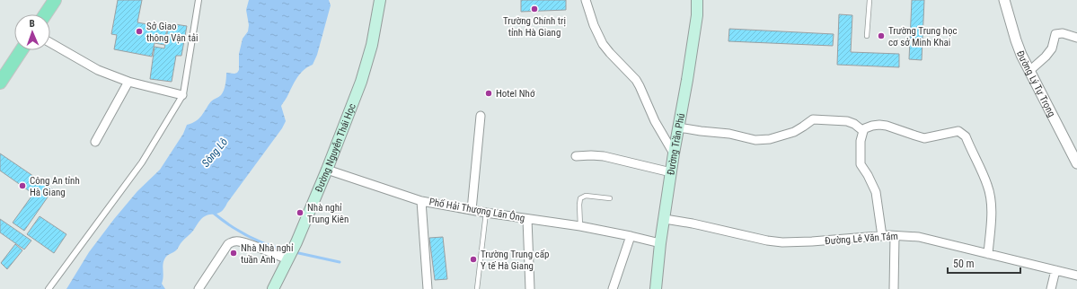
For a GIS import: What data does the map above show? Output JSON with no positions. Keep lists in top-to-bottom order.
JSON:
{
  "streets": {
    "main road": ["Đường Trần Phú", "Đường Nguyễn Thái Học"],
    "street": ["Đường Lý Tự Trọng", "Phố Hải Thượng Lãn Ông", "Đường Lê Văn Tám"]
  },
  "crossings": [
    ["Đường Trần Phú", "Phố Hải Thượng Lãn Ông"],
    ["Đường Trần Phú", "Đường Lê Văn Tám"],
    ["Đường Nguyễn Thái Học", "Phố Hải Thượng Lãn Ông"]
  ],
  "water": ["Sông Lô"],
  "places": [
    "Trường Chính trị tỉnh Hà Giang",
    "Sở Giao thông Vận tải",
    "Trường Trung học cơ sở Minh Khai",
    "Hotel Nhớ",
    "Công An tỉnh Hà Giang",
    "Nhà nghỉ Trung Kiên",
    "Nhà Nhà nghỉ tuần Anh",
    "Trường Trung cấp Y tế Hà Giang"
  ],
  "scale_bar": "50 m",
  "north": "top"
}
